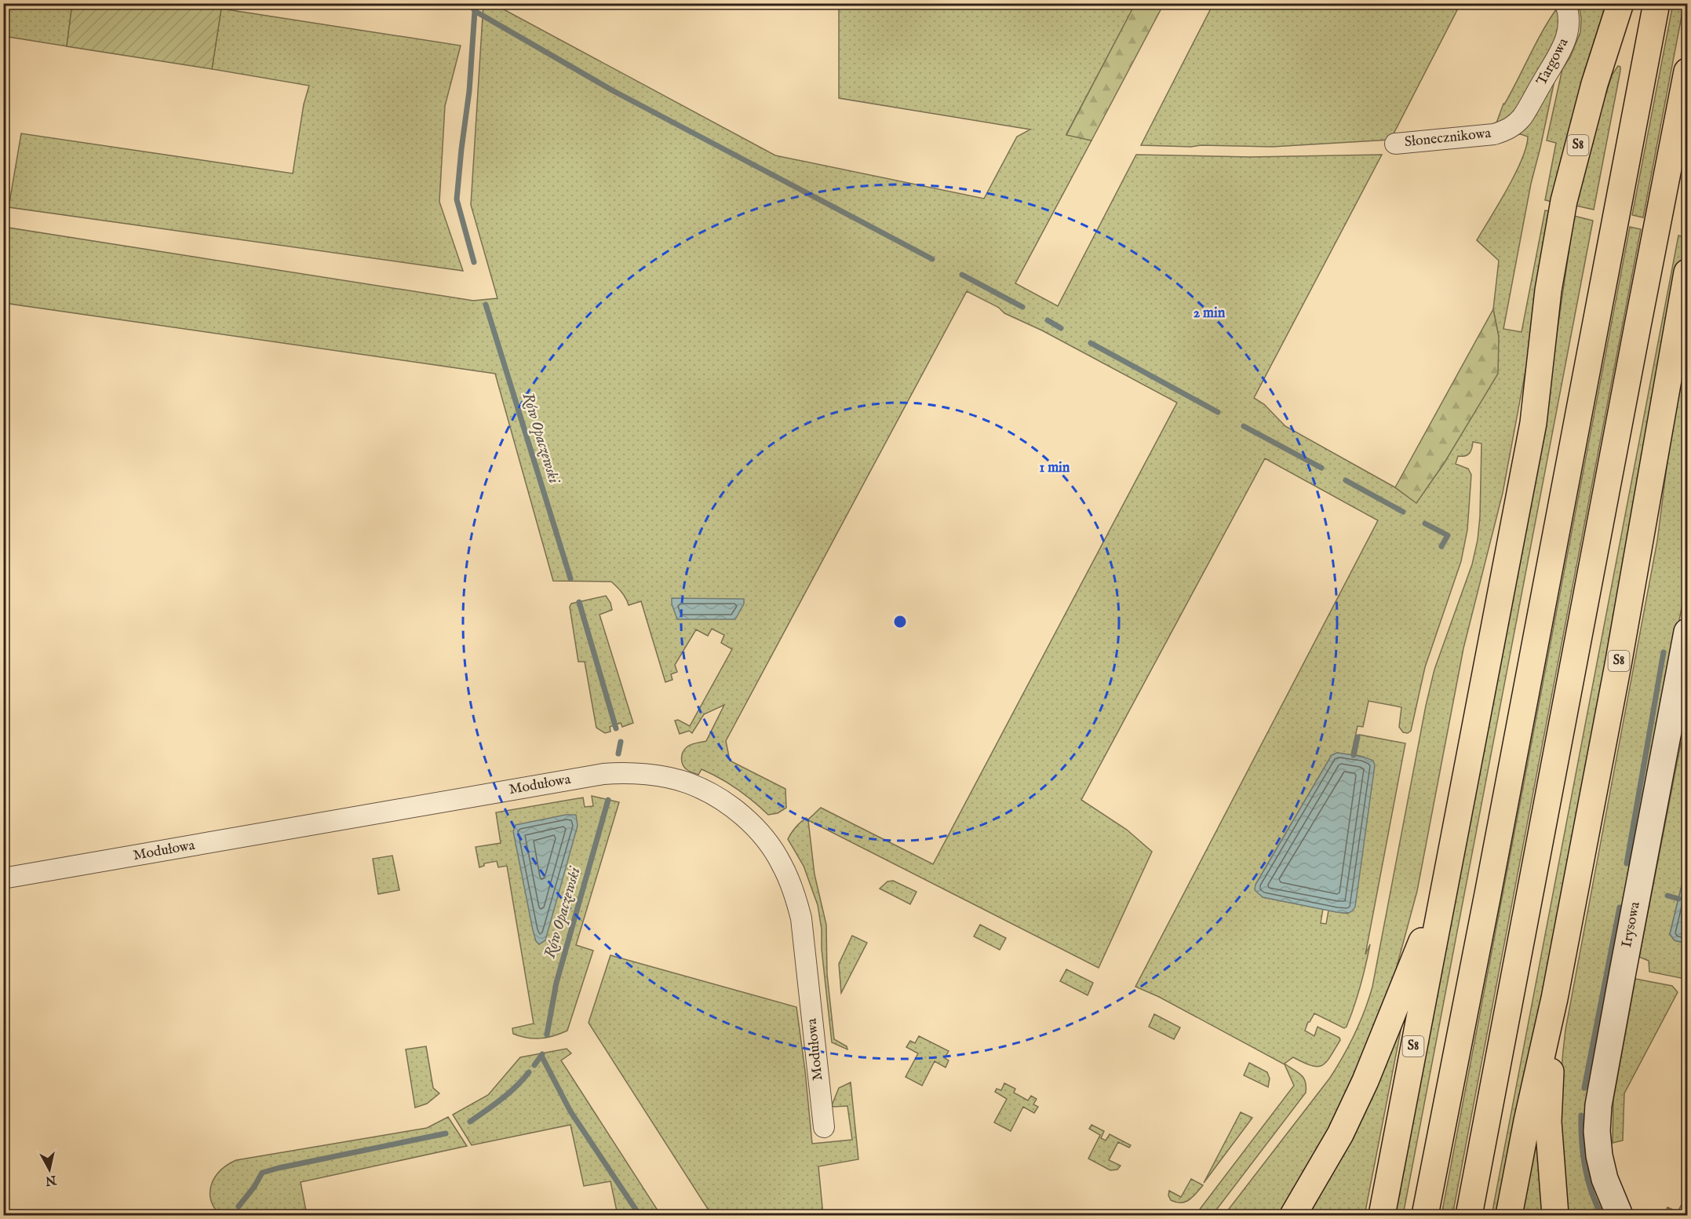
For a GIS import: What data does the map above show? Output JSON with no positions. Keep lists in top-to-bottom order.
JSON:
{
  "streets": {
    "highway": ["S8"],
    "street": [
      "Targowa",
      "Słonecznikowa",
      "Modułowa",
      "Irysowa"
    ]
  },
  "crossings": [
    ["Targowa", "Słonecznikowa"]
  ],
  "water": ["Rów Opaczewski"],
  "north": "bottom",
  "rings": ["2 min", "1 min"]
}
